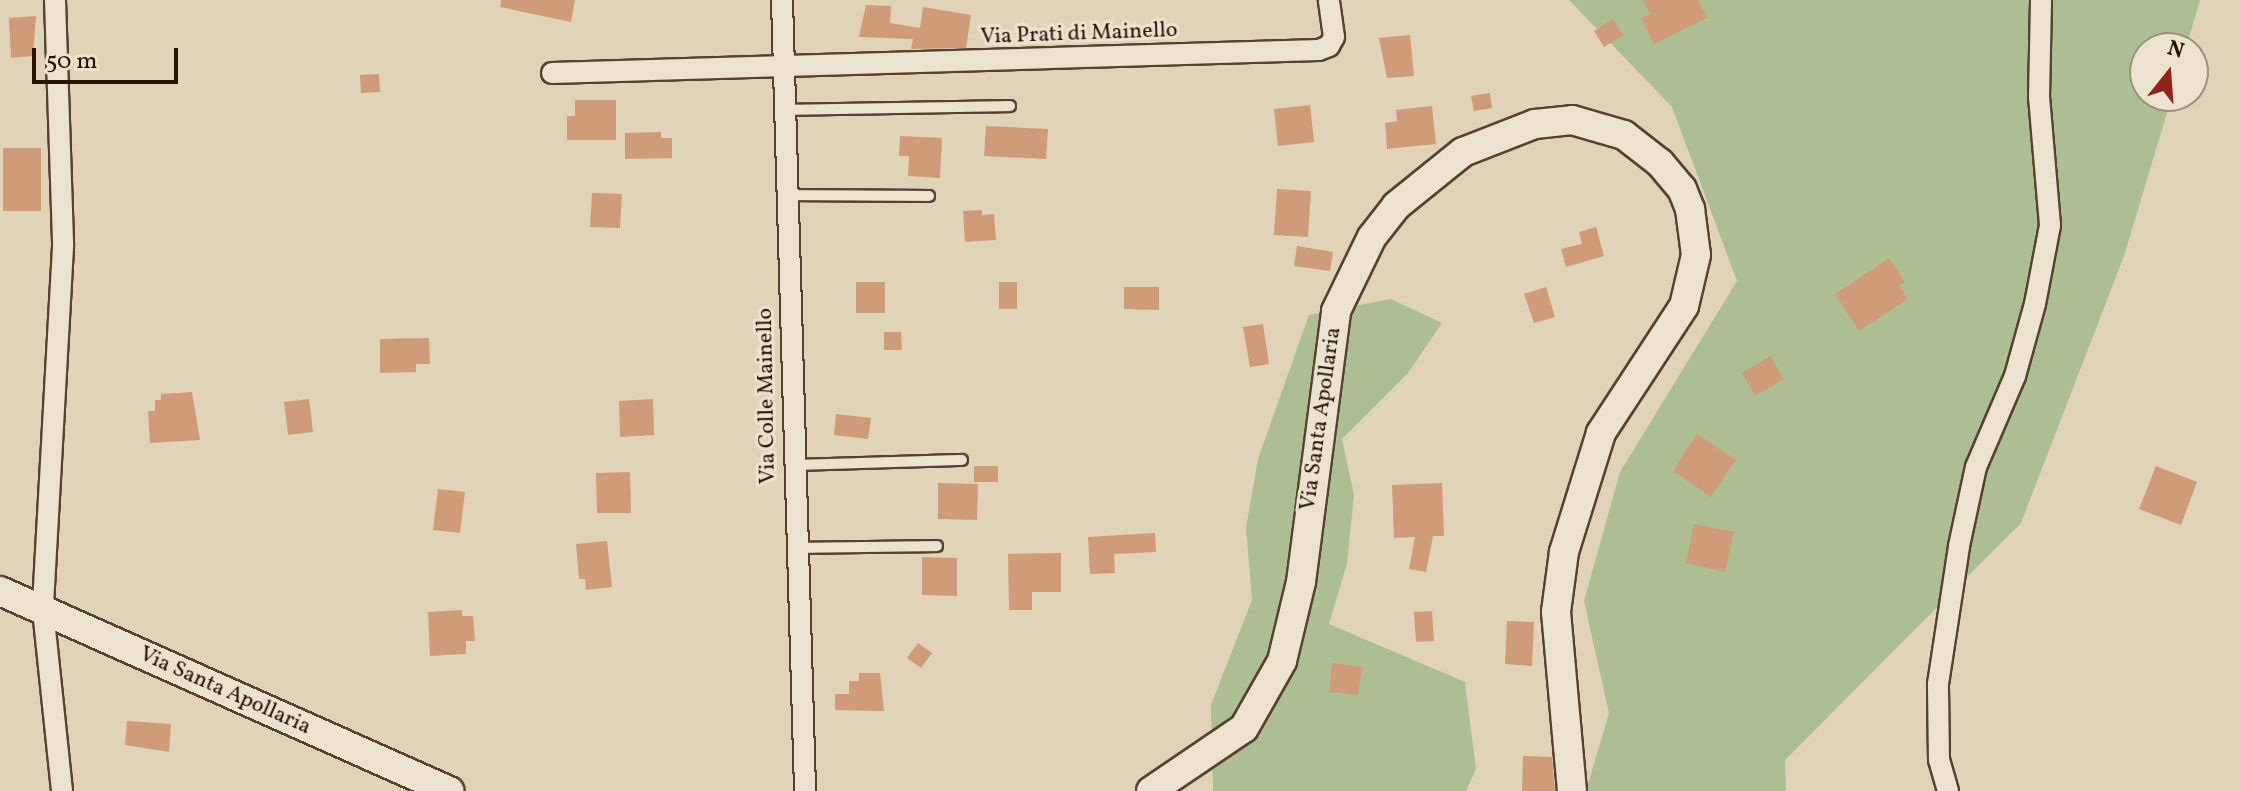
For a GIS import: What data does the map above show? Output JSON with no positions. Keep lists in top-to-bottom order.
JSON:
{
  "streets": {
    "street": ["Via Prati di Mainello", "Via Colle Mainello", "Via Santa Apollaria"]
  },
  "crossings": [
    ["Via Prati di Mainello", "Via Colle Mainello"]
  ],
  "scale_bar": "50 m",
  "north": "top"
}
